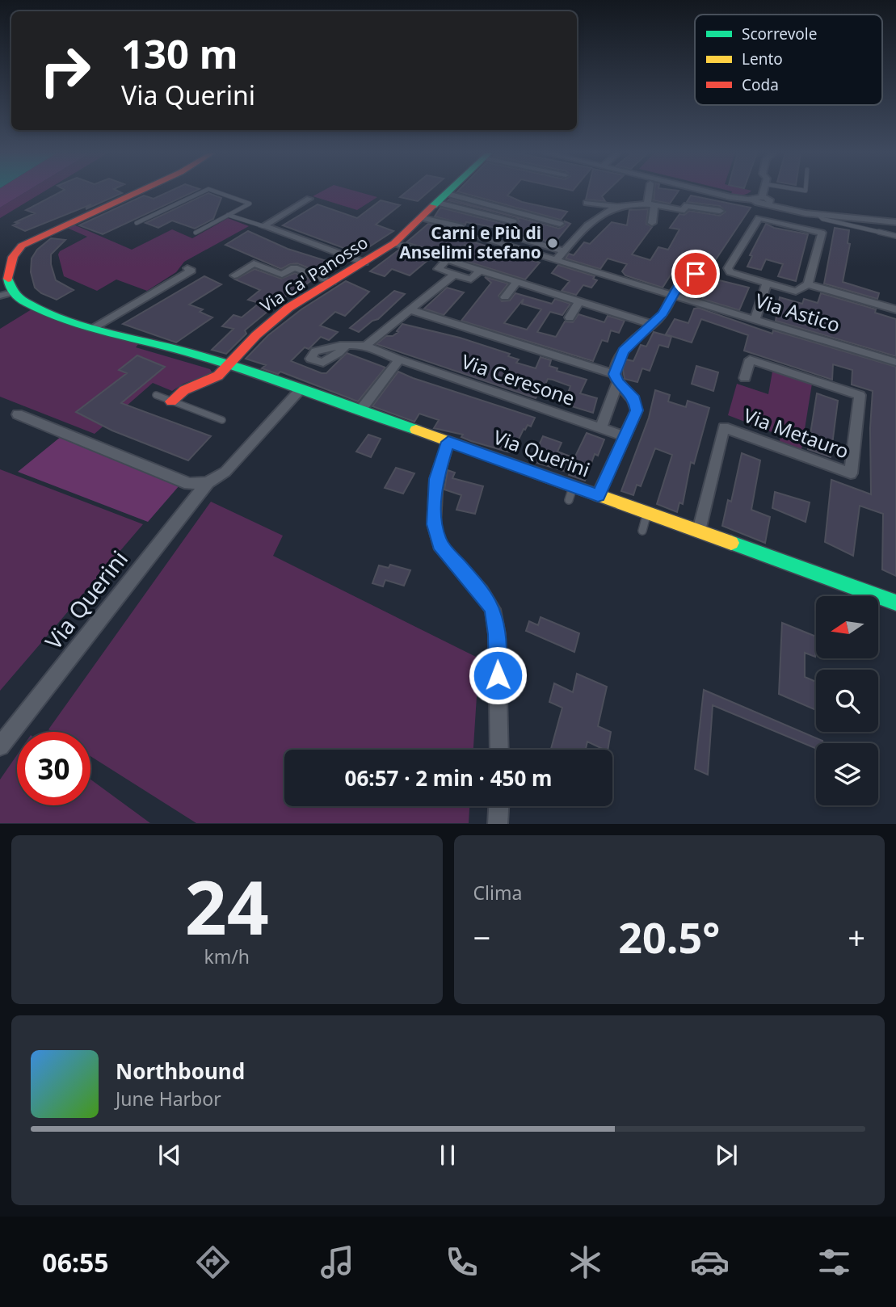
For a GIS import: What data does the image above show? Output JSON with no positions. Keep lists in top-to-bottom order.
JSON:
{
  "streets": {
    "street": [
      "Via Ca' Panosso",
      "Via Astico",
      "Via Ceresone",
      "Via Metauro",
      "Via Querini"
    ]
  },
  "crossings": [
    ["Via Ca' Panosso", "Via Querini"],
    ["Via Metauro", "Via Querini"]
  ],
  "places": ["Carni e Più di Anselimi stefano"],
  "legend": ["Scorrevole", "Lento", "Coda"],
  "north": "left",
  "page": {
    "turn": ["130 m", "Via Querini"],
    "limit": "30",
    "trip": "06:57 · 2 min · 450 m",
    "tile": [
      ["24", "km/h"],
      "Clima"
    ],
    "heat": ["−", "20.5°", "+"],
    "song": ["Northbound", "June Harbor"],
    "tabs": "06:55"
  }
}
